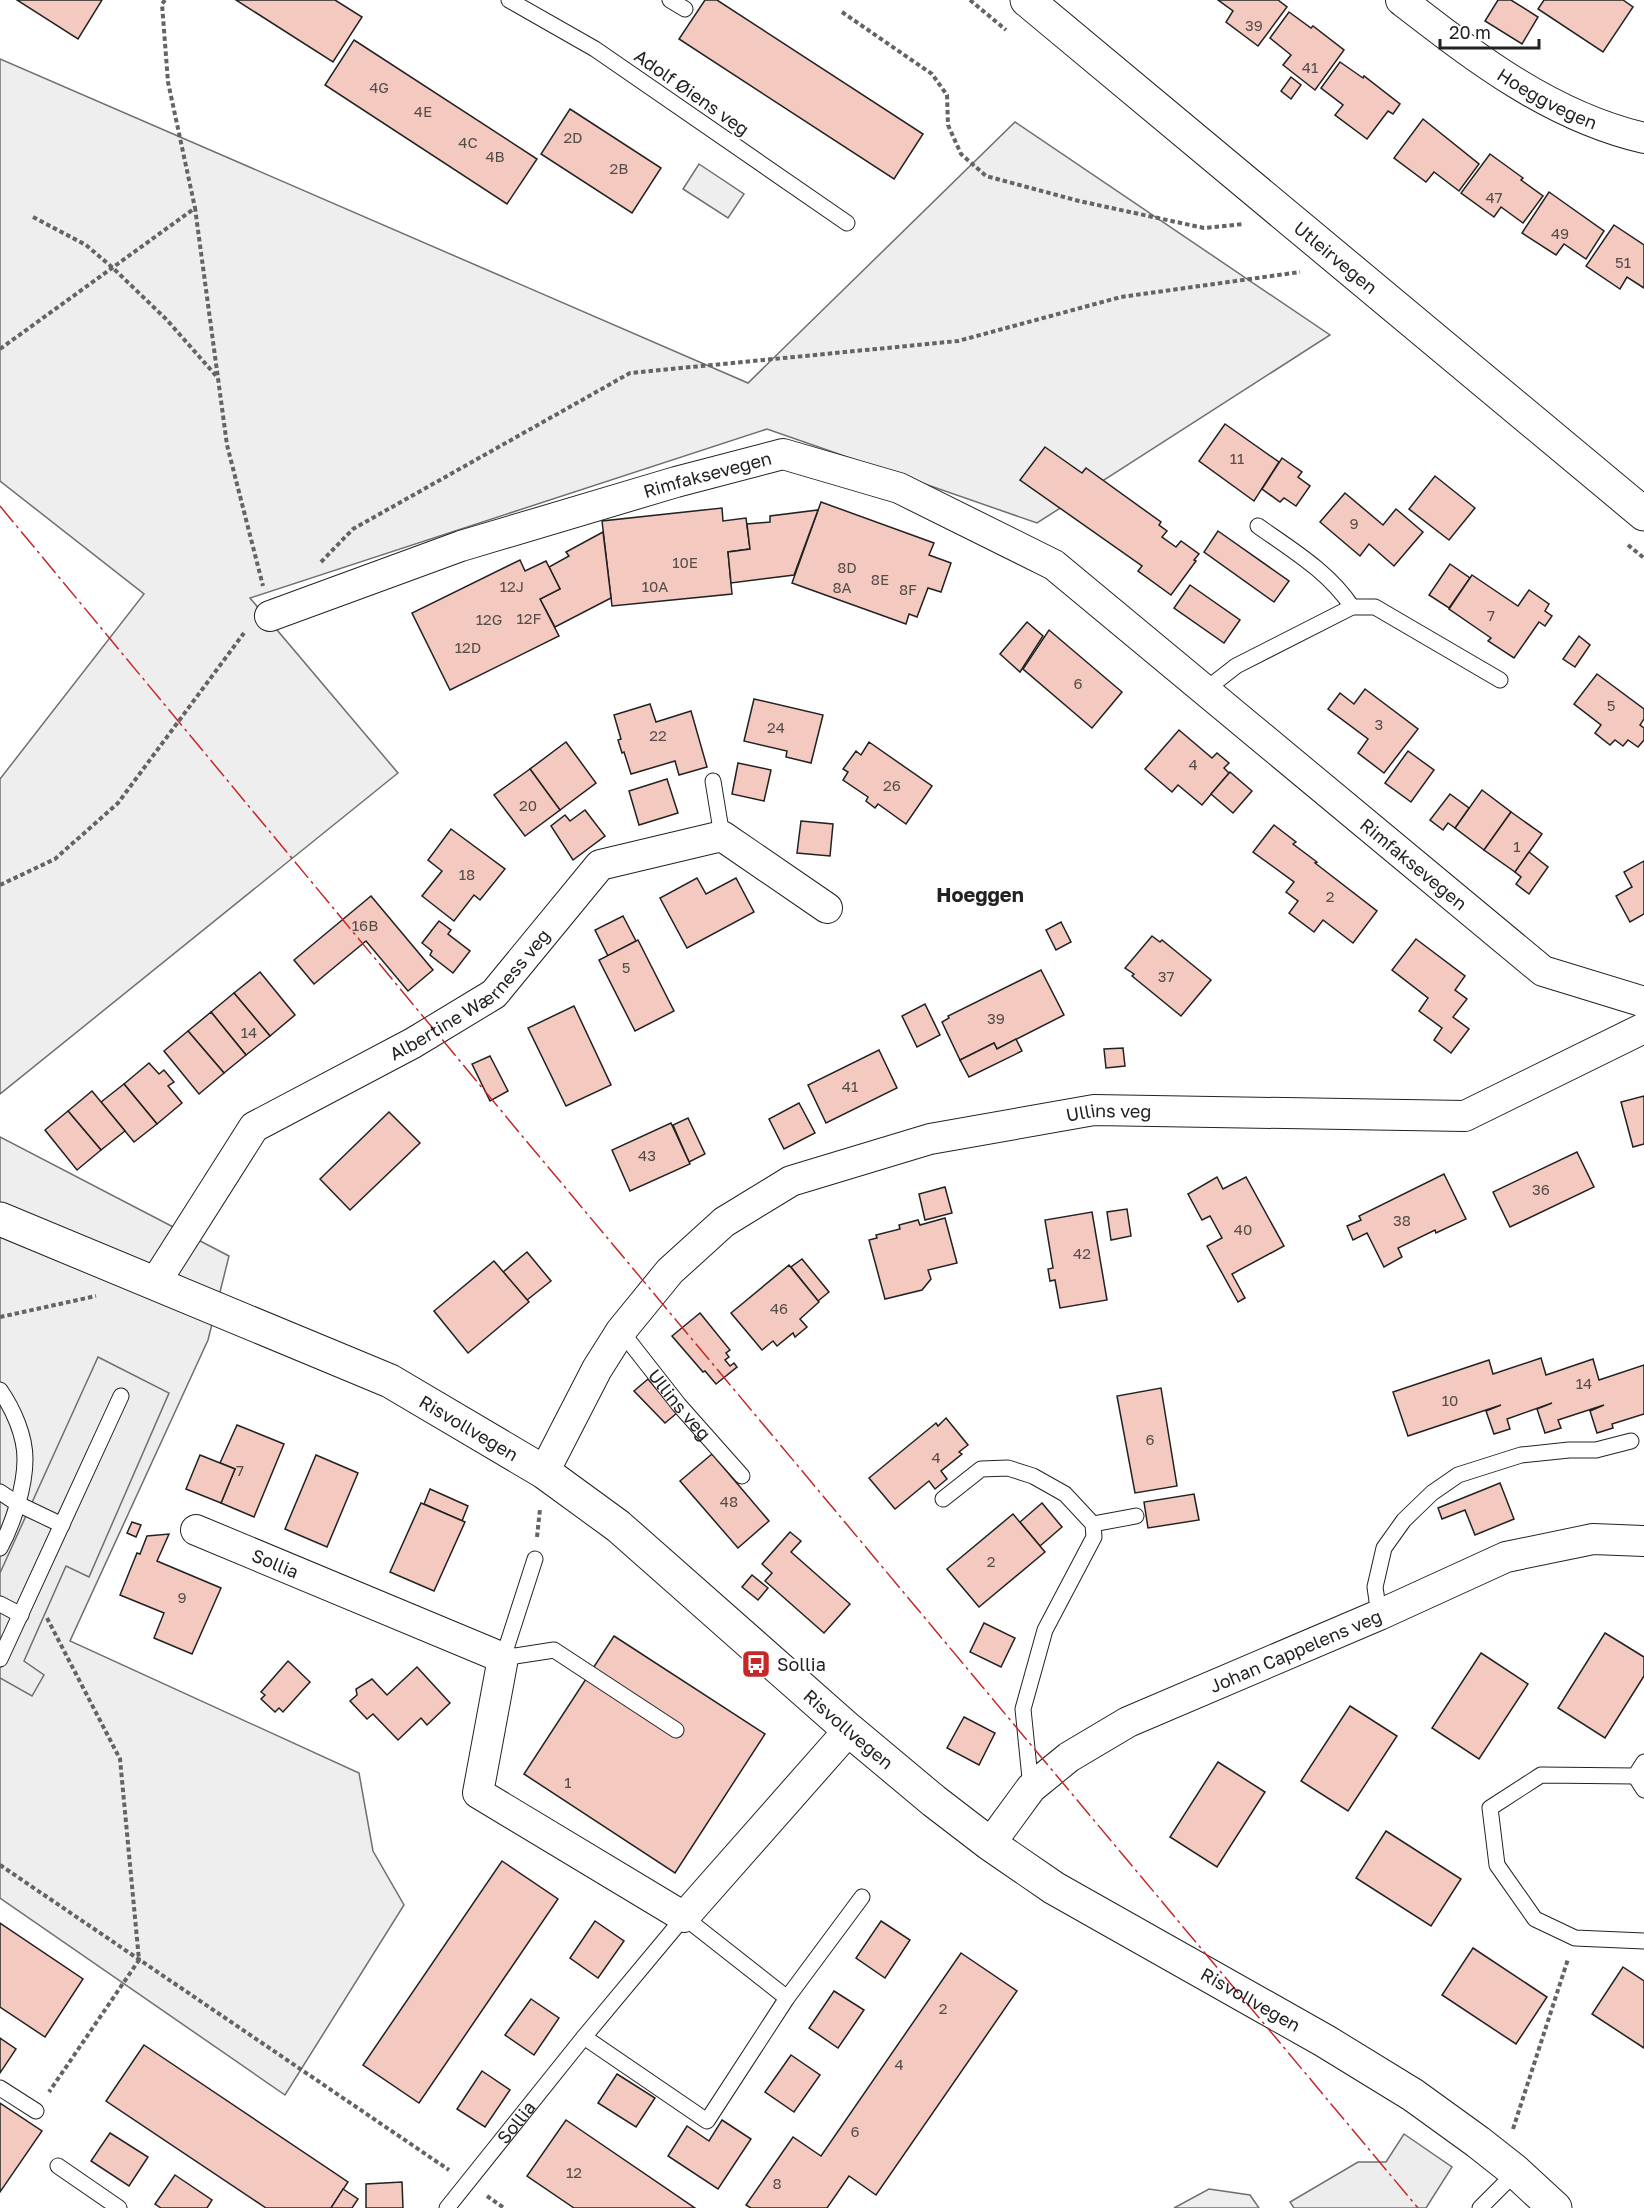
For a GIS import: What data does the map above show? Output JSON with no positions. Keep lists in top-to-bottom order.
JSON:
{
  "streets": {
    "street": [
      "Hoeggvegen",
      "Utleirvegen",
      "Rimfaksevegen",
      "Albertine Wærness veg",
      "Ullins veg",
      "Risvollvegen",
      "Sollia",
      "Johan Cappelens veg"
    ],
    "lane": ["Adolf Øiens veg"]
  },
  "crossings": [
    ["Albertine Wærness veg", "Risvollvegen"],
    ["Ullins veg", "Risvollvegen"],
    ["Risvollvegen", "Sollia"],
    ["Risvollvegen", "Johan Cappelens veg"]
  ],
  "districts": ["Hoeggen"],
  "places": {
    "bus stop": ["Sollia"]
  },
  "house_numbers": [
    "39",
    "41",
    "4G",
    "4E",
    "2D",
    "4C",
    "4B",
    "2B",
    "47",
    "49",
    "51",
    "11",
    "9",
    "10E",
    "8D",
    "8E",
    "12J",
    "10A",
    "8A",
    "8F",
    "7",
    "12F",
    "12G",
    "12D",
    "6",
    "5",
    "3",
    "24",
    "22",
    "4",
    "26",
    "20",
    "1",
    "18",
    "2",
    "16B",
    "5",
    "37",
    "39",
    "14",
    "41",
    "43",
    "36",
    "38",
    "40",
    "42",
    "46",
    "14",
    "10",
    "6",
    "4",
    "7",
    "48",
    "2",
    "9",
    "1",
    "2",
    "4",
    "6",
    "12",
    "8"
  ],
  "scale_bar": "20 m"
}
